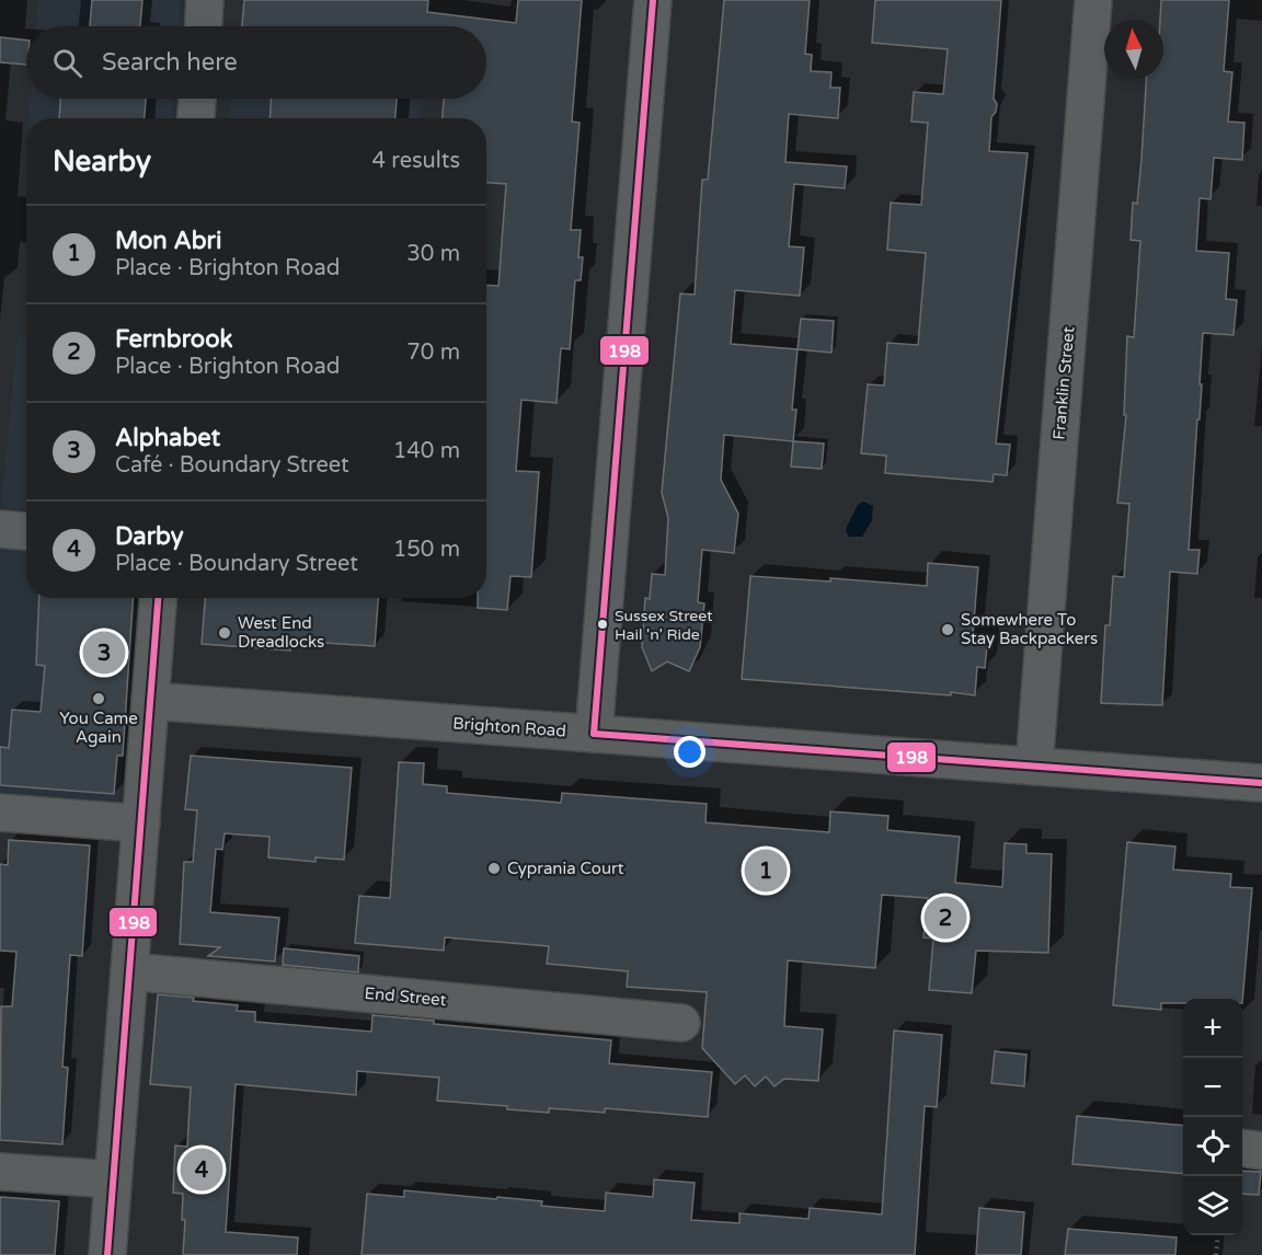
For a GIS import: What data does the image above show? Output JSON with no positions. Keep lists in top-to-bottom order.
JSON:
{
  "streets": {
    "street": ["Franklin Street", "Brighton Road", "End Street"]
  },
  "crossings": [
    ["Franklin Street", "Brighton Road"]
  ],
  "places": [
    "Sussex Street Hail 'n' Ride",
    "Somewhere To Stay Backpackers",
    "West End Dreadlocks",
    "You Came Again",
    "Cyprania Court"
  ],
  "lines": ["transit line 198"],
  "north": "top",
  "page": {
    "search": "Search here",
    "heading": ["Nearby", "4 results"],
    "list": [
      {
        "mark": "1",
        "name": "Mon Abri",
        "note": "Place · Brighton Road",
        "value": "30 m"
      },
      {
        "mark": "2",
        "name": "Fernbrook",
        "note": "Place · Brighton Road",
        "value": "70 m"
      },
      {
        "mark": "3",
        "name": "Alphabet",
        "note": "Café · Boundary Street",
        "value": "140 m"
      },
      {
        "mark": "4",
        "name": "Darby",
        "note": "Place · Boundary Street",
        "value": "150 m"
      }
    ],
    "pins": [
      "3",
      "1",
      "2",
      "4"
    ],
    "map_buttons": ["+", "−"]
  }
}
